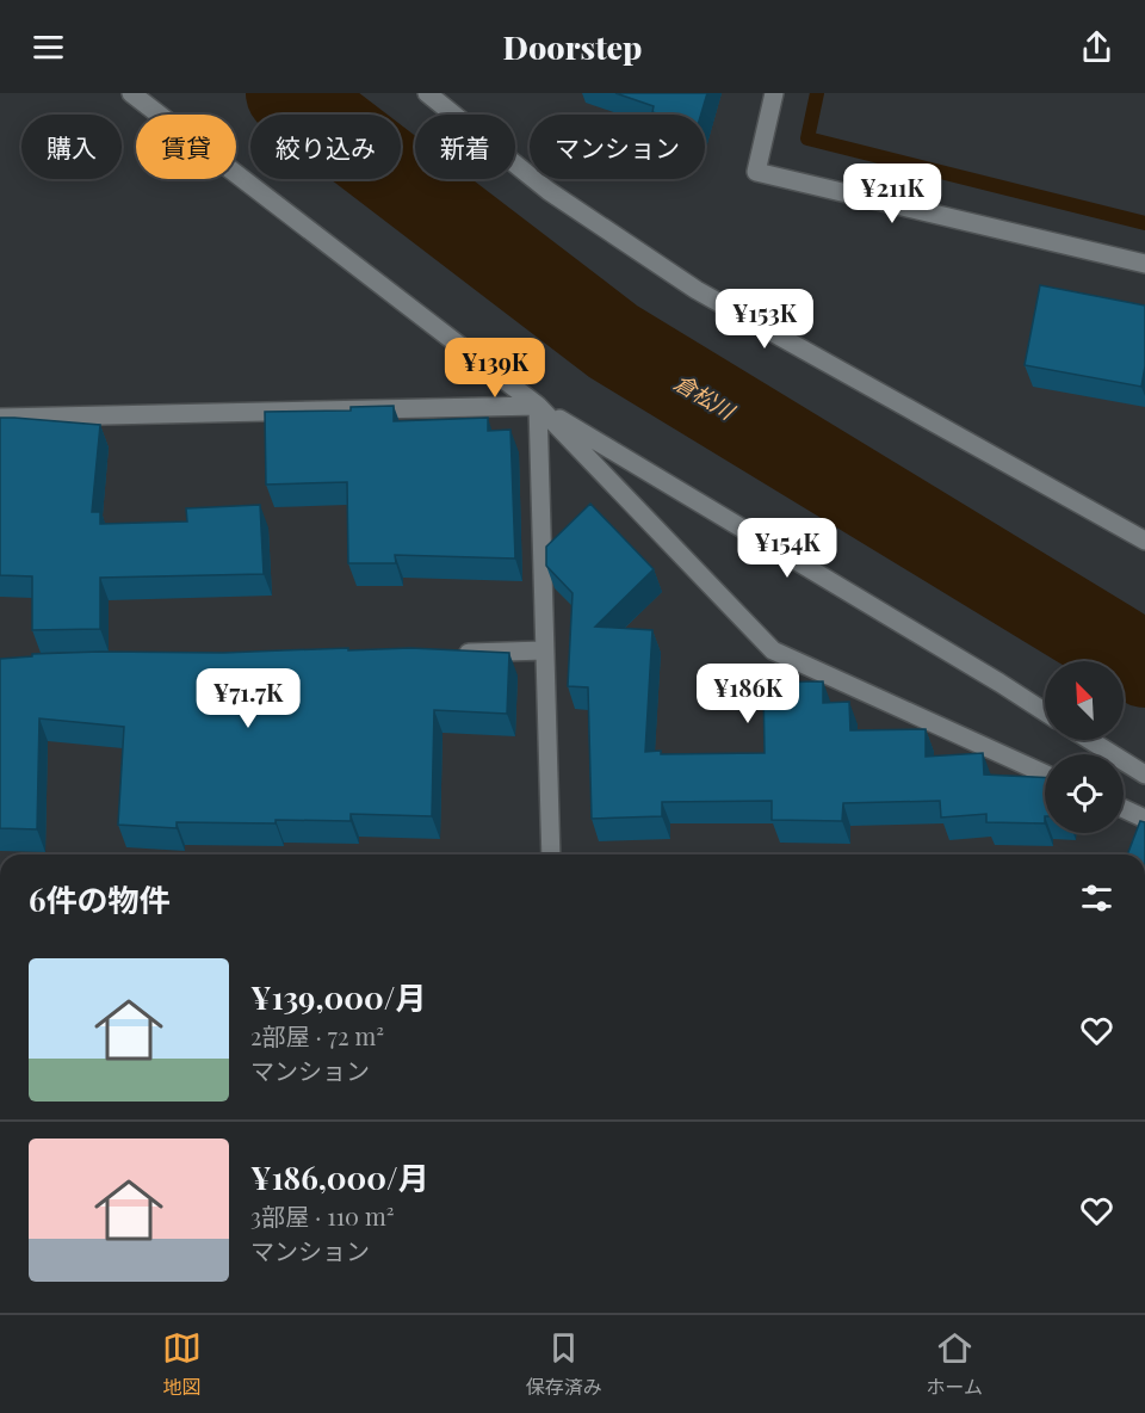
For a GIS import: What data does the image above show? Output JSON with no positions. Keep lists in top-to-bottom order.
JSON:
{
  "water": ["倉松川"],
  "north": "top left",
  "page": {
    "header": "Doorstep",
    "chip": [
      "購入",
      "賃貸",
      "絞り込み",
      "新着",
      "マンション"
    ],
    "price": [
      "¥211K",
      "¥153K",
      "¥139K",
      "¥154K",
      "¥186K",
      "¥71.7K"
    ],
    "heading": "6件の物件",
    "list": [
      {
        "name": "¥139,000/月",
        "note": "2部屋 · 72 m² · マンション"
      },
      {
        "name": "¥186,000/月",
        "note": "3部屋 · 110 m² · マンション"
      }
    ],
    "tabs": ["地図", "保存済み", "ホーム"]
  }
}
